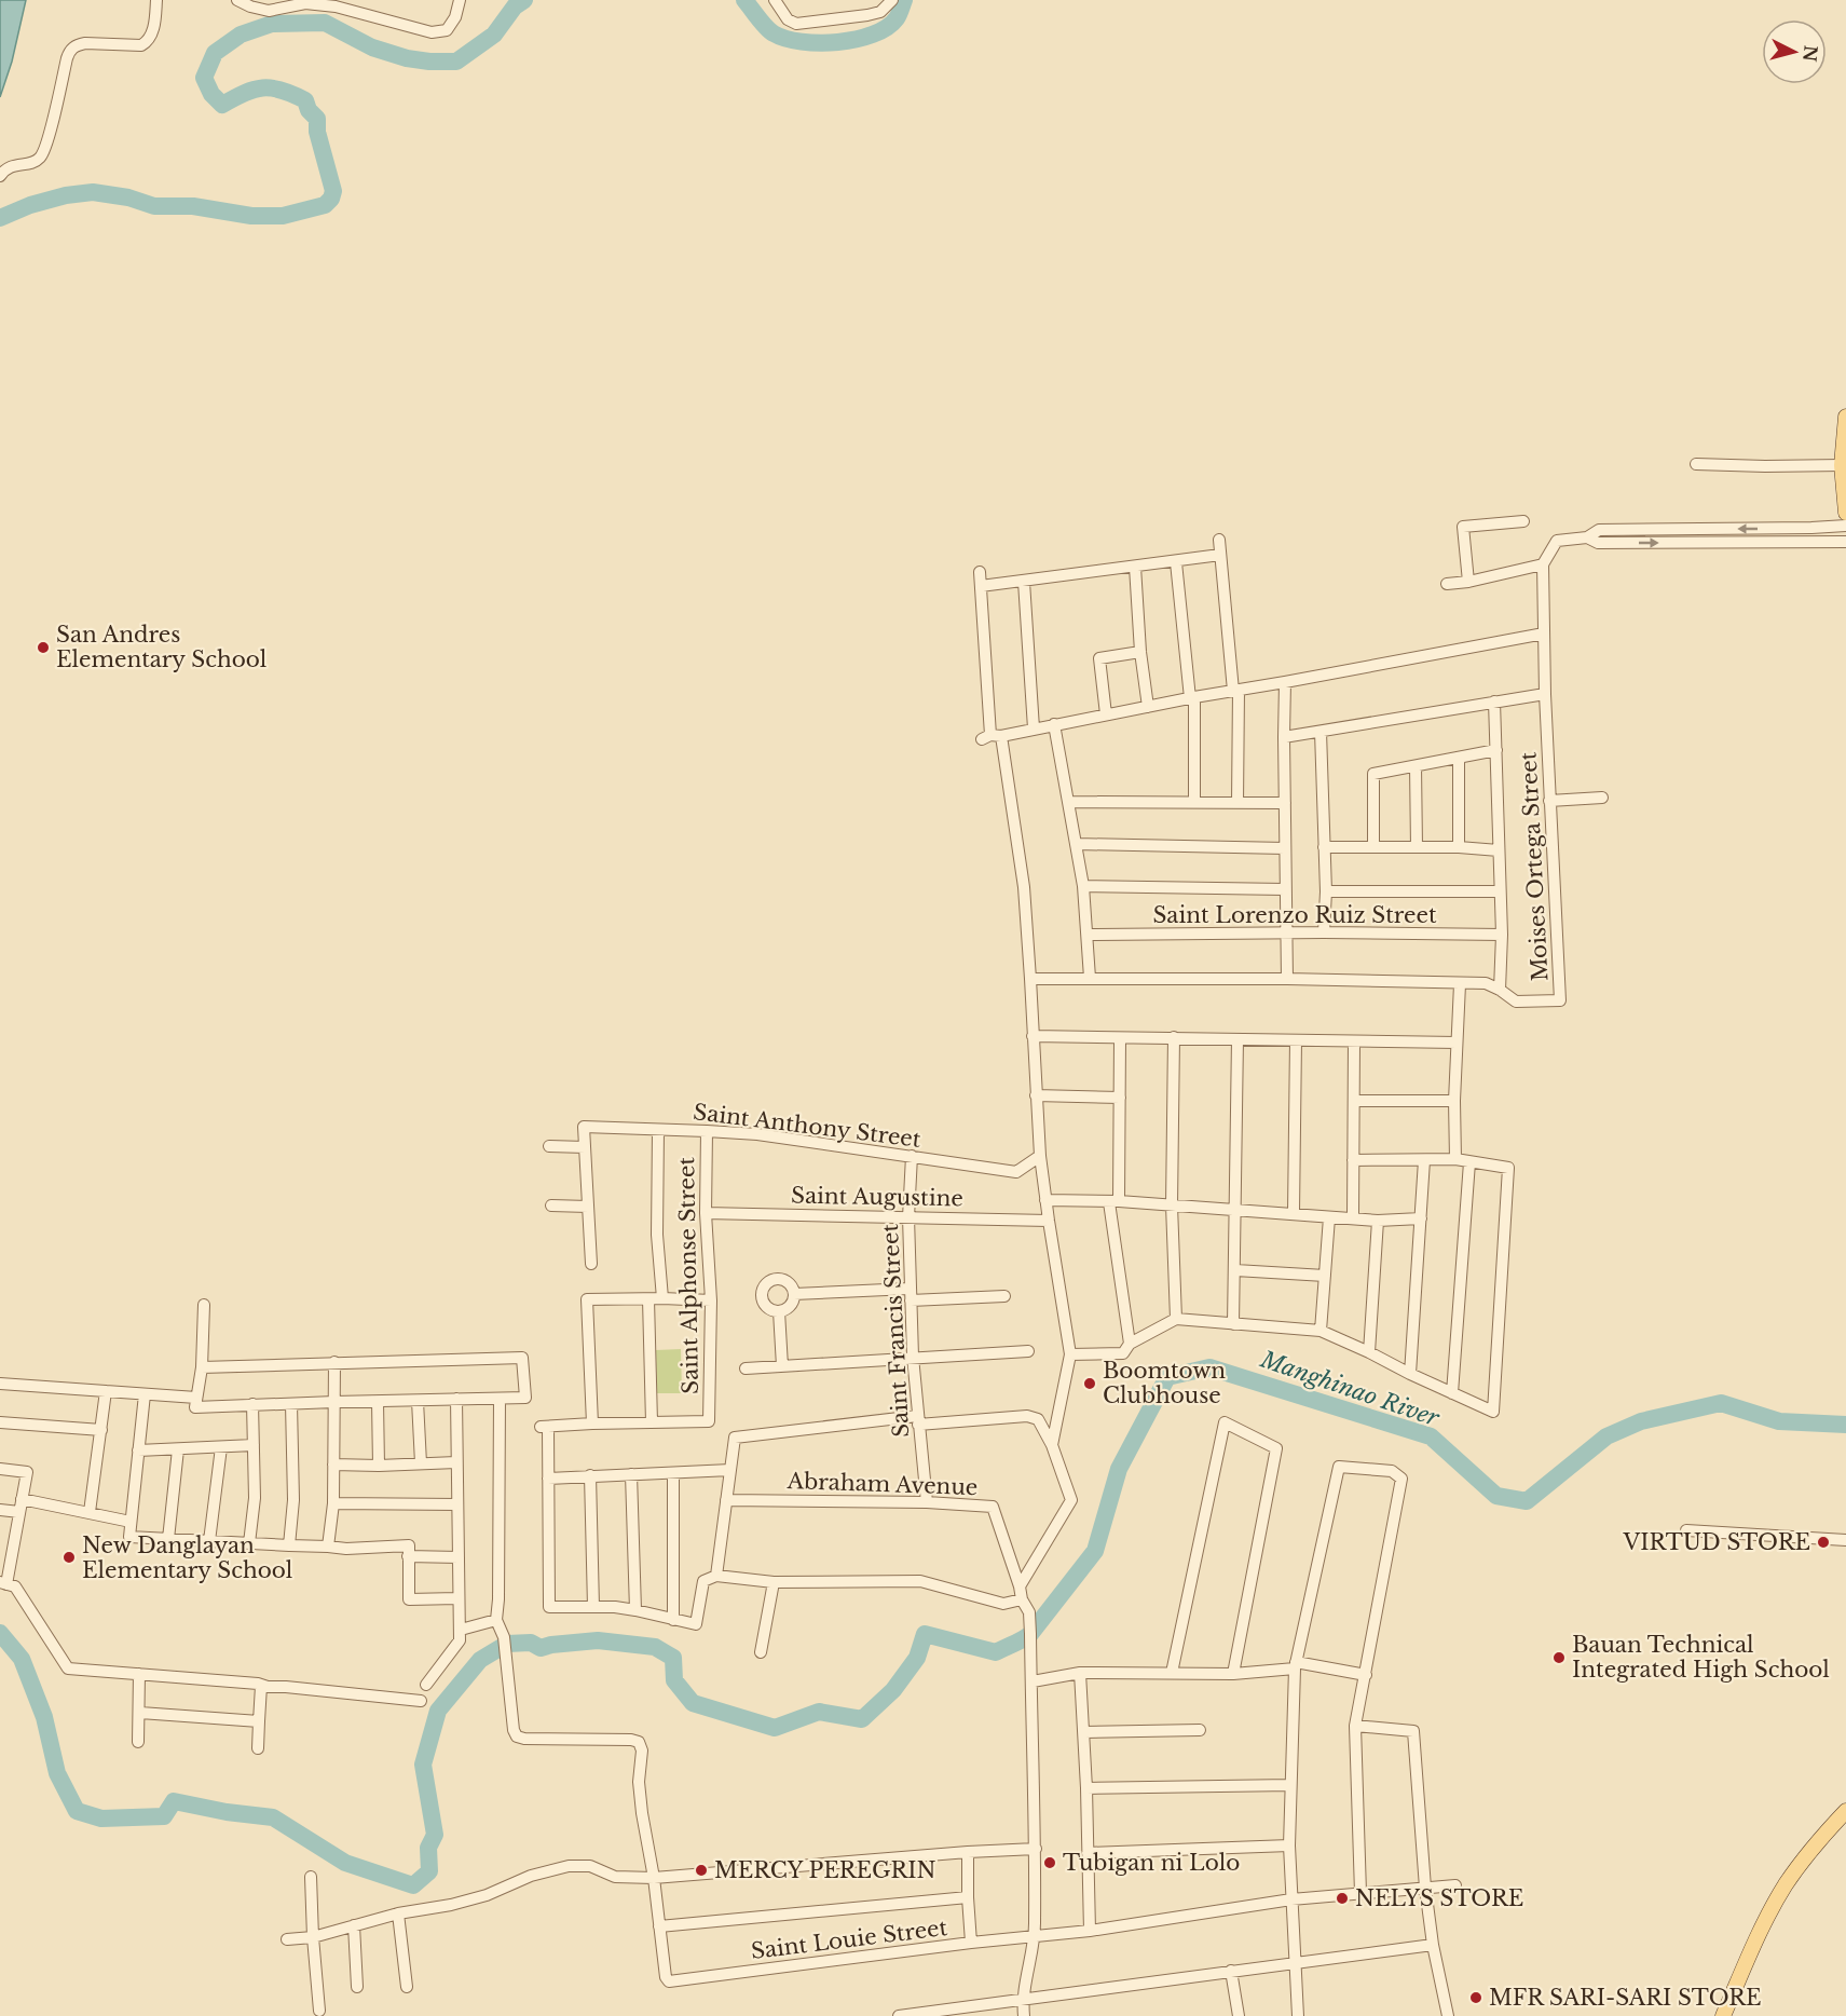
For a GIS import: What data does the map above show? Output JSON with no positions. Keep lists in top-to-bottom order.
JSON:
{
  "streets": {
    "street": [
      "Moises Ortega Street",
      "Saint Lorenzo Ruiz Street",
      "Saint Anthony Street",
      "Saint Augustine",
      "Saint Alphonse Street",
      "Saint Francis Street",
      "Abraham Avenue",
      "Saint Louie Street"
    ]
  },
  "crossings": [
    ["Saint Anthony Street", "Saint Alphonse Street"],
    ["Saint Anthony Street", "Saint Francis Street"],
    ["Saint Augustine", "Saint Alphonse Street"],
    ["Saint Augustine", "Saint Francis Street"],
    ["Saint Francis Street", "Abraham Avenue"]
  ],
  "water": ["Manghinao River"],
  "places": [
    "San Andres Elementary School",
    "Boomtown Clubhouse",
    "VIRTUD STORE",
    "New Danglayan Elementary School",
    "Bauan Technical Integrated High School",
    "Tubigan ni Lolo",
    "MERCY PEREGRIN",
    "NELYS STORE",
    "MFR SARI-SARI STORE"
  ],
  "north": "right"
}
